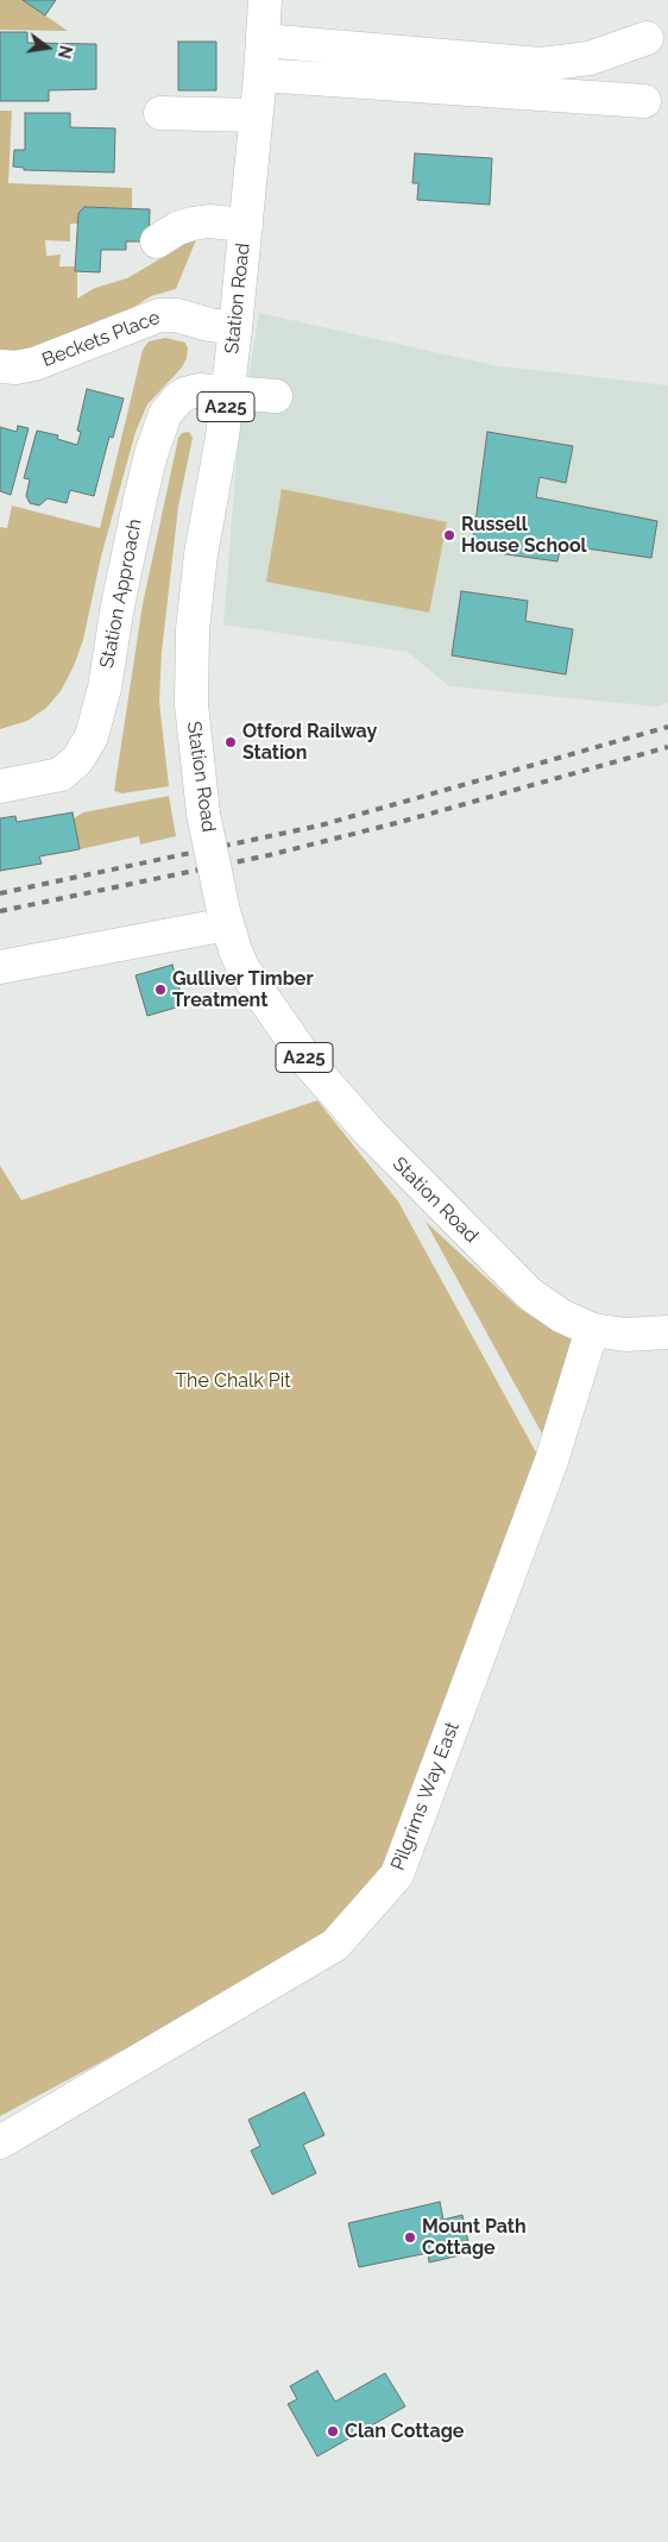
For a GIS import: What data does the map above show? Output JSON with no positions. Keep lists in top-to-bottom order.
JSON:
{
  "streets": {
    "main road": [
      "Station Road",
      "Beckets Place",
      "A225",
      "Station Approach",
      "Pilgrims Way East"
    ]
  },
  "crossings": [
    ["Station Road", "Beckets Place"],
    ["Station Road", "Station Approach"],
    ["Station Road", "Pilgrims Way East"]
  ],
  "parks": ["The Chalk Pit"],
  "places": [
    "Russell House School",
    "Otford Railway Station",
    "Gulliver Timber Treatment",
    "Mount Path Cottage",
    "Clan Cottage"
  ],
  "north": "right"
}
